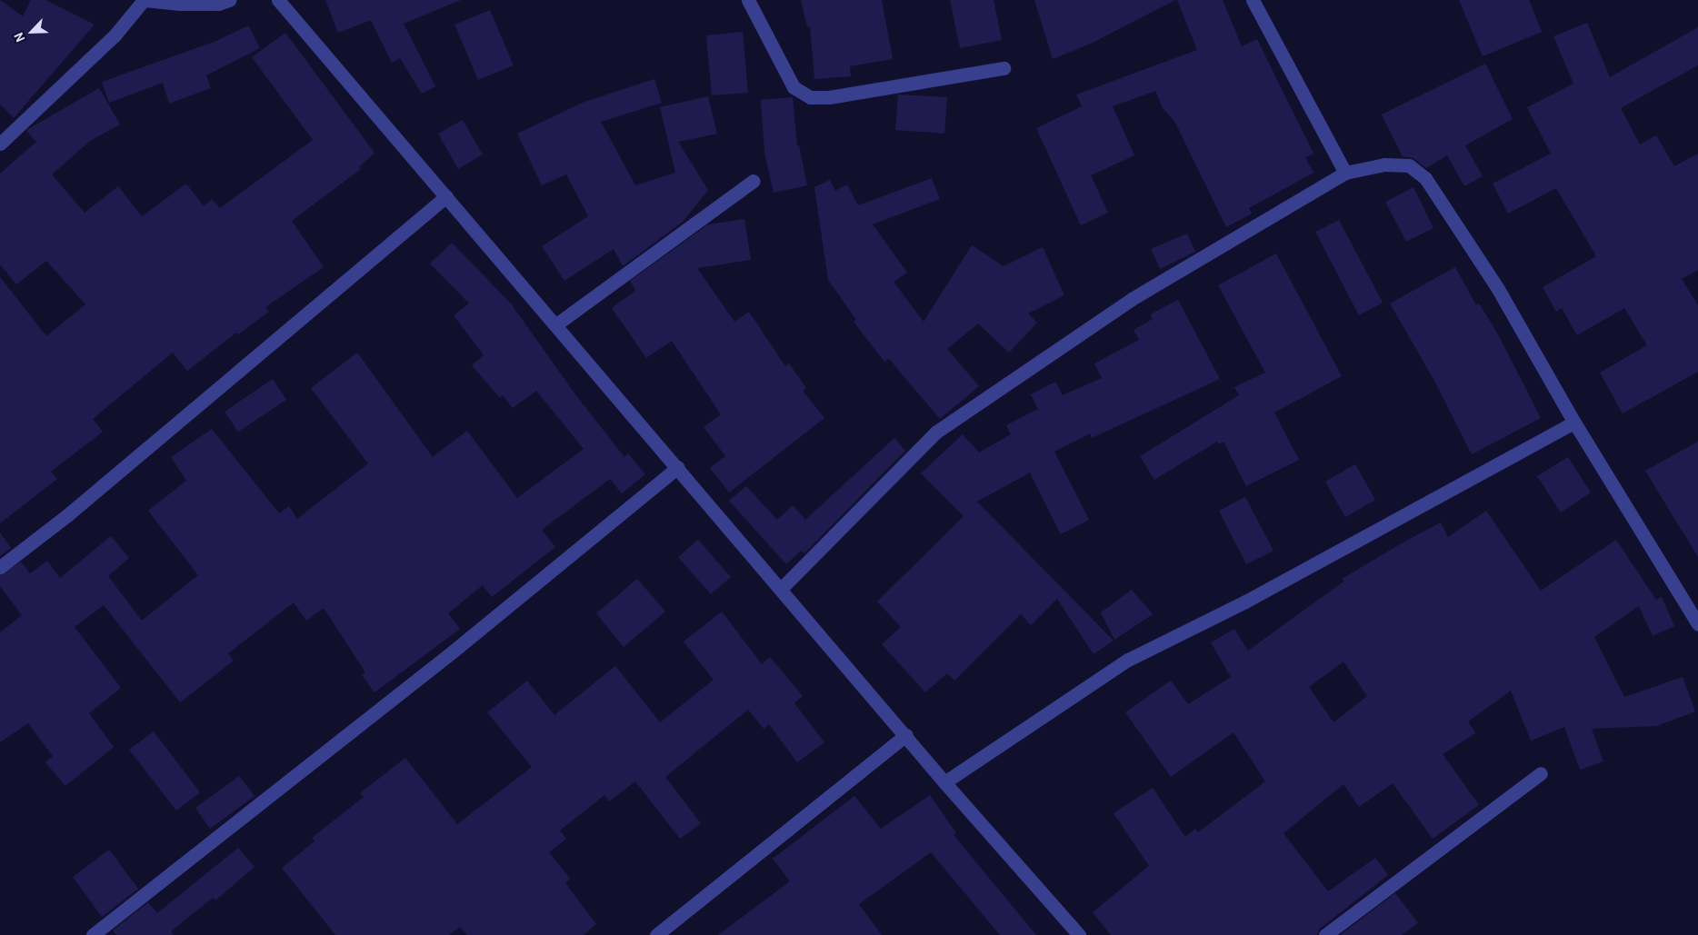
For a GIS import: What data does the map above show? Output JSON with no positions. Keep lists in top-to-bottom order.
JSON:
{
  "north": "bottom left"
}
